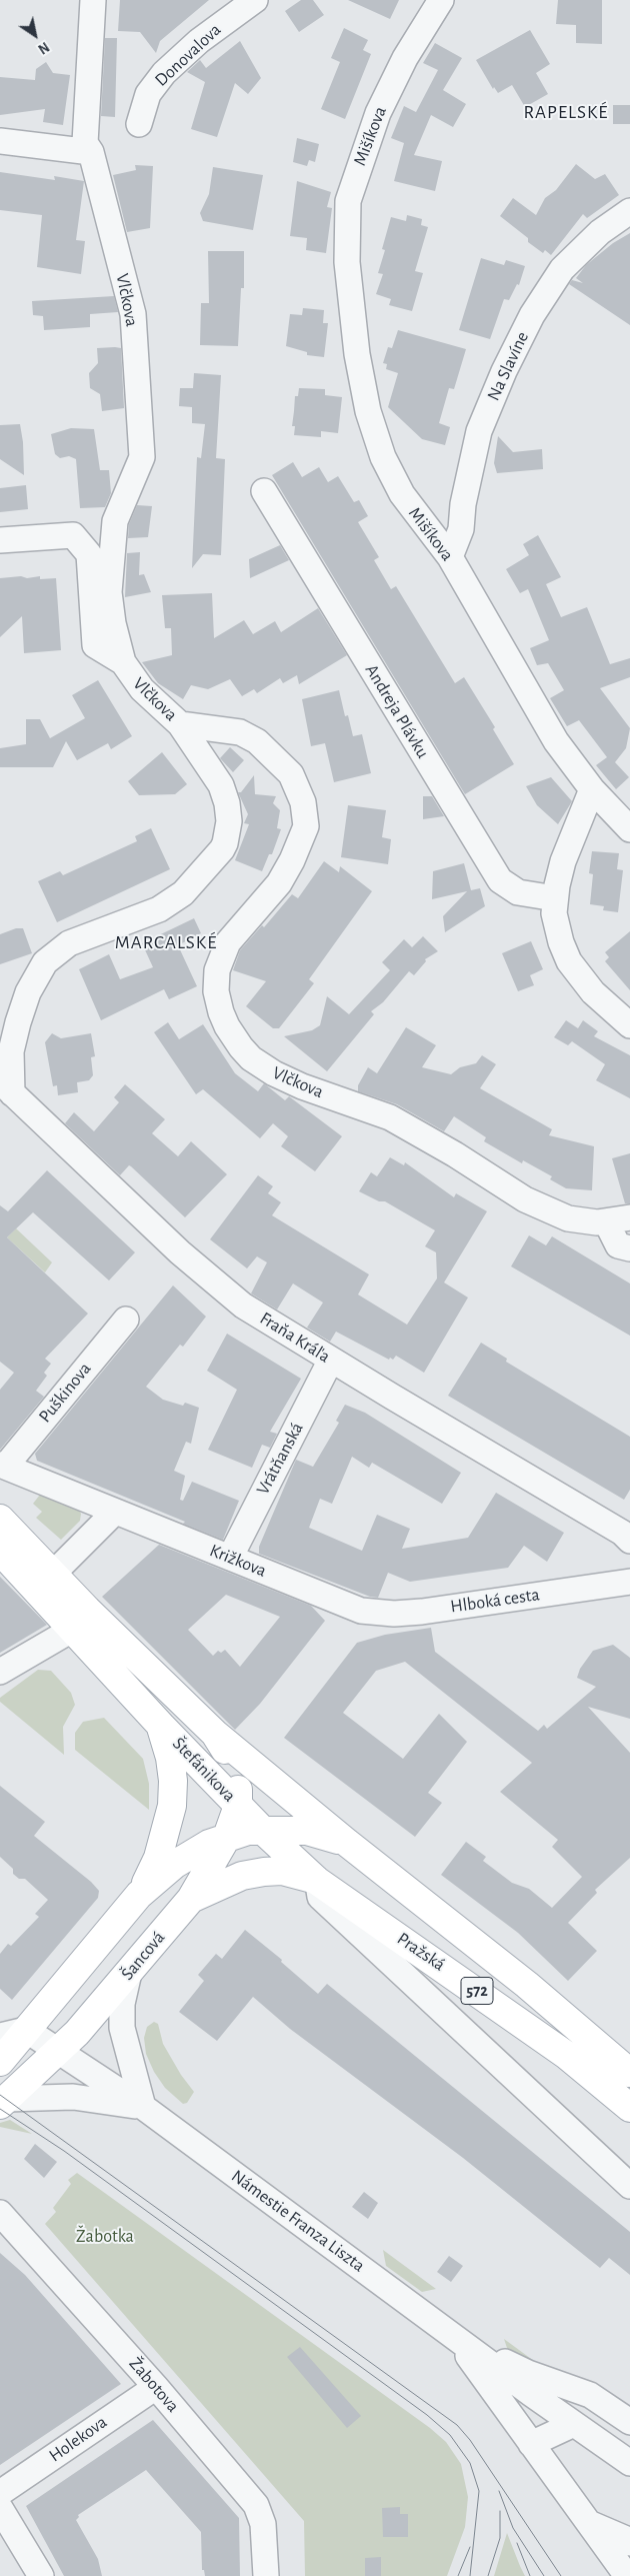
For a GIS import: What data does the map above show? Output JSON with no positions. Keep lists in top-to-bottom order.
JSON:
{
  "streets": {
    "main road": [
      "Štefánikova",
      "Pražská",
      "Šancová",
      "572"
    ],
    "street": [
      "Donovalova",
      "Mišíkova",
      "Vlčkova",
      "Na Slavíne",
      "Andreja Plávku",
      "Fraňa Kráľa",
      "Puškinova",
      "Vrátňanská",
      "Križkova",
      "Hlboká cesta",
      "Námestie Franza Liszta",
      "Žabotova",
      "Holekova"
    ]
  },
  "crossings": [
    ["Mišíkova", "Na Slavíne"],
    ["Fraňa Kráľa", "Vrátňanská"],
    ["Puškinova", "Križkova"],
    ["Vrátňanská", "Križkova"],
    ["Križkova", "Hlboká cesta"],
    ["Štefánikova", "Pražská"],
    ["Pražská", "Šancová"],
    ["Pražská", "572"],
    ["Šancová", "Námestie Franza Liszta"],
    ["572", "Námestie Franza Liszta"],
    ["Žabotova", "Holekova"]
  ],
  "districts": ["RAPELSKÉ", "MARCALSKÉ"],
  "parks": ["Žabotka"],
  "north": "bottom right"
}
